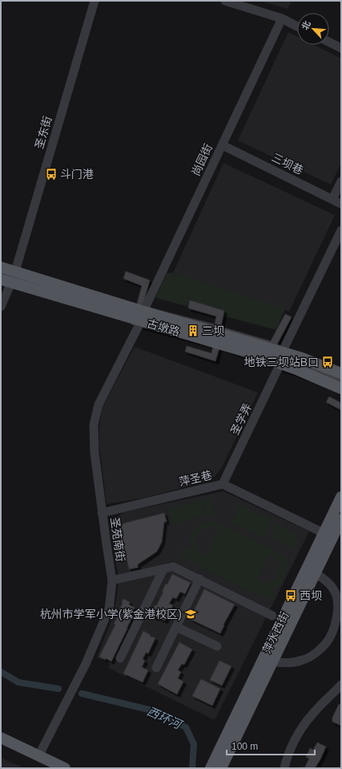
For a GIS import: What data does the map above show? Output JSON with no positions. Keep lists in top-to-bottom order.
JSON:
{
  "streets": {
    "main road": ["古墩路", "萍水西街"],
    "street": [
      "圣东街",
      "尚园街",
      "三坝巷",
      "圣学弄",
      "萍圣巷",
      "圣苑南街"
    ]
  },
  "crossings": [
    ["圣东街", "古墩路"],
    ["尚园街", "三坝巷"],
    ["尚园街", "古墩路"],
    ["尚园街", "圣苑南街"],
    ["古墩路", "圣学弄"],
    ["古墩路", "圣苑南街"],
    ["圣学弄", "萍圣巷"],
    ["萍圣巷", "圣苑南街"],
    ["萍圣巷", "萍水西街"]
  ],
  "water": ["西环河"],
  "places": {
    "bus stop": ["斗门港", "地铁三坝站B口", "西坝"],
    "building": ["三坝"],
    "school or university": ["杭州市学军小学(紫金港校区)"]
  },
  "scale_bar": "100 m",
  "north": "top left"
}
